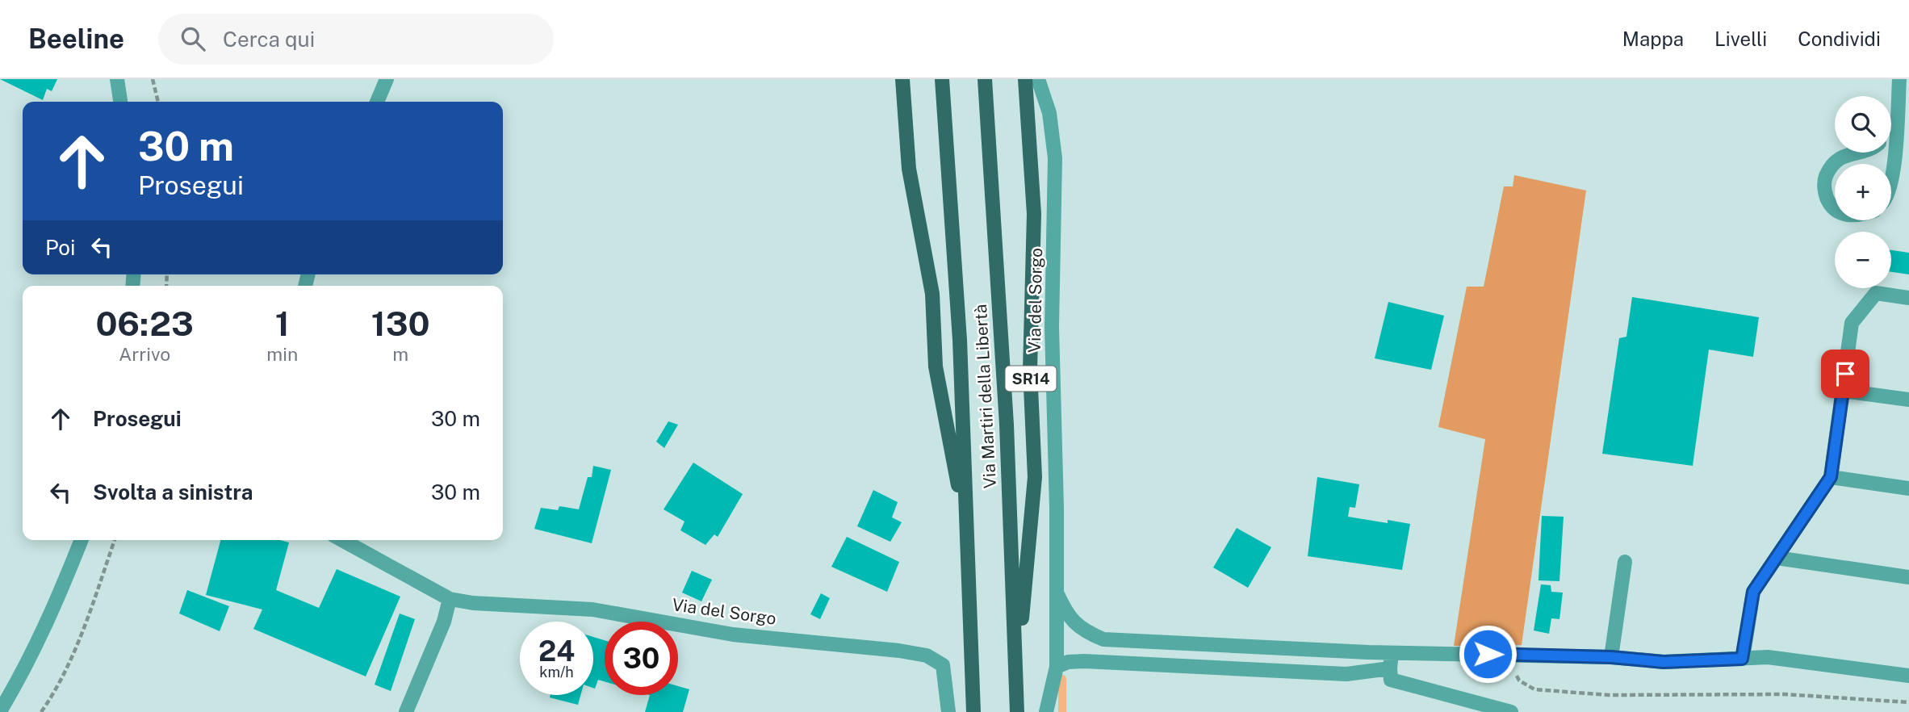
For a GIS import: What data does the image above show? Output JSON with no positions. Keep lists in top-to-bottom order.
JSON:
{
  "streets": {
    "main road": ["SR14", "Via Martiri della Libertà"],
    "street": ["Via del Sorgo"]
  },
  "crossings": [
    ["SR14", "Via Martiri della Libertà"]
  ],
  "page": {
    "header": "Beeline",
    "search": "Cerca qui",
    "nav": ["Mappa", "Livelli", "Condividi"],
    "map_buttons": ["+", "−"],
    "turn": ["30 m", "Prosegui"],
    "then": "Poi",
    "eta": [
      "06:23",
      "Arrivo",
      "1",
      "min",
      "130",
      "m"
    ],
    "list": [
      {
        "name": "Prosegui",
        "value": "30 m"
      },
      {
        "name": "Svolta a sinistra",
        "value": "30 m"
      }
    ],
    "speed": "24 km/h",
    "limit": "30"
  }
}
